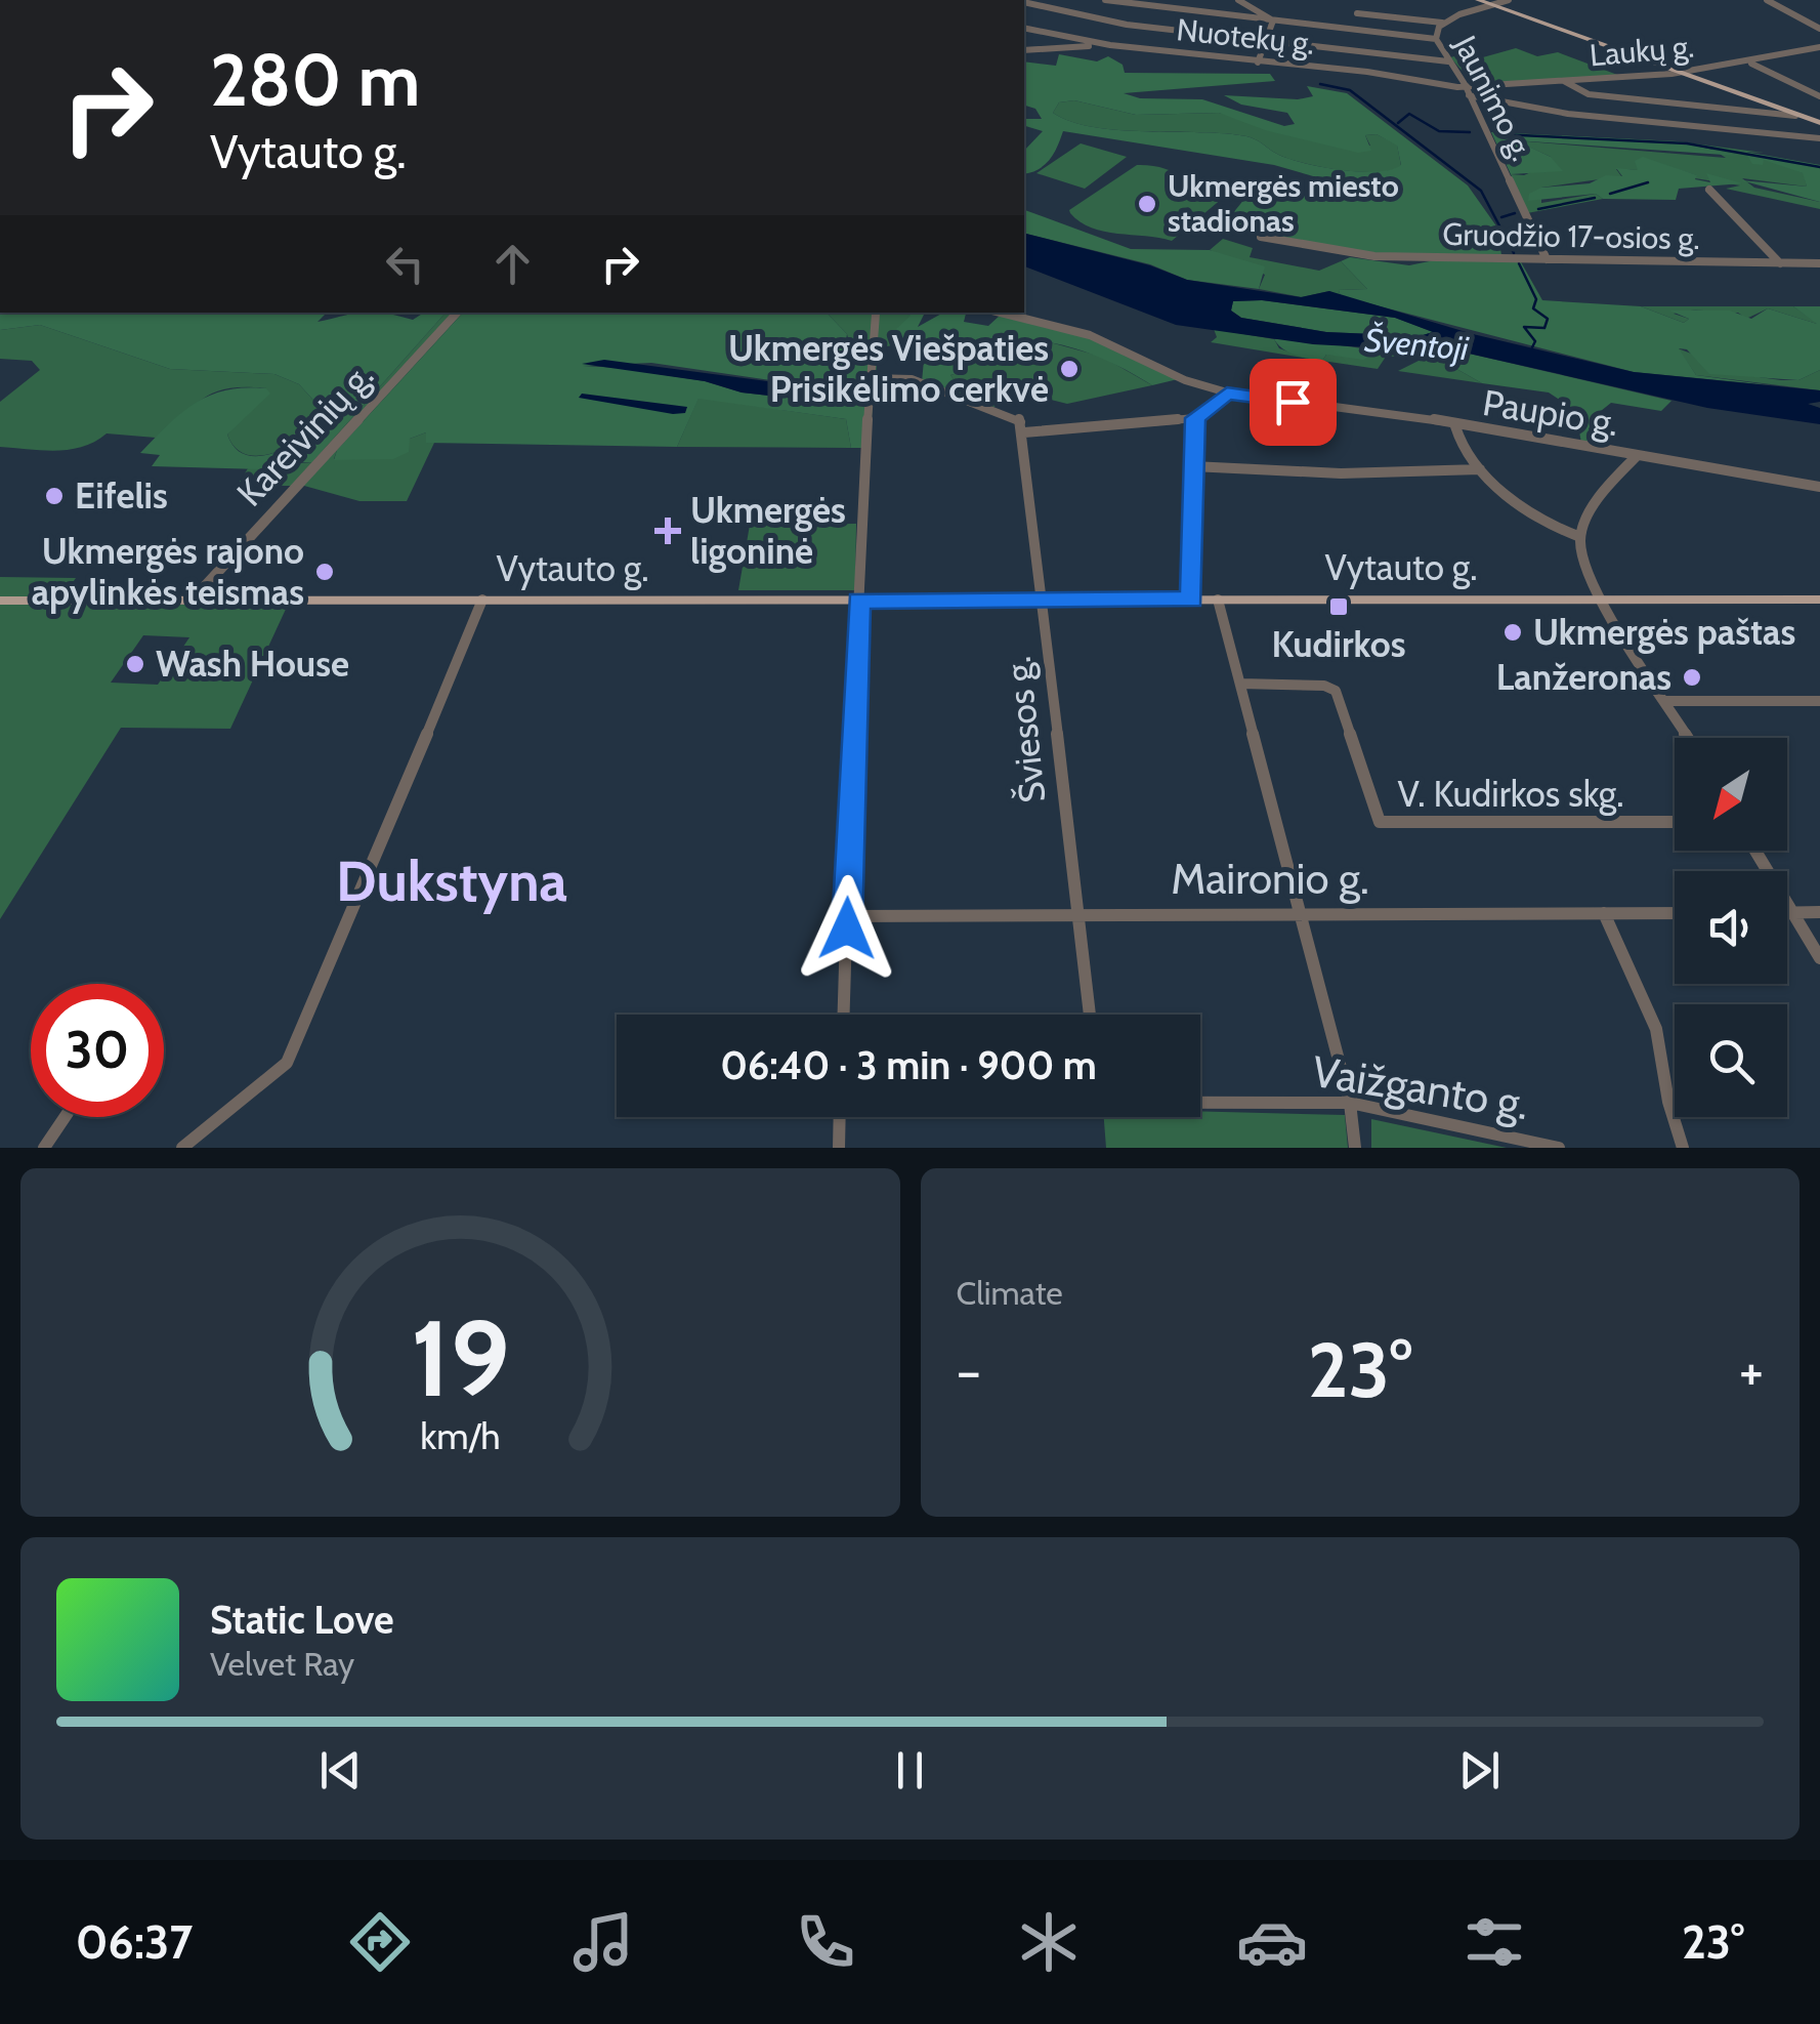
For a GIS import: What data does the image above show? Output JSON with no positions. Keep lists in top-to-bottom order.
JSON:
{
  "streets": {
    "main road": ["Vytauto g."],
    "street": [
      "Nuotekų g.",
      "Laukų g.",
      "Jaunimo g.",
      "Gruodžio 17-osios g.",
      "Paupio g.",
      "Kareivinių g.",
      "Šviesos g.",
      "V. Kudirkos skg.",
      "Maironio g.",
      "Vaižganto g."
    ]
  },
  "crossings": [
    ["Nuotekų g.", "Laukų g."],
    ["Nuotekų g.", "Jaunimo g."],
    ["Laukų g.", "Jaunimo g."],
    ["Jaunimo g.", "Gruodžio 17-osios g."],
    ["Kareivinių g.", "Vytauto g."],
    ["Vytauto g.", "Šviesos g."],
    ["Šviesos g.", "Maironio g."]
  ],
  "districts": ["Dukstyna"],
  "water": ["Šventoji"],
  "places": {
    "other": [
      "Ukmergės miesto stadionas",
      "Ukmergės Viešpaties Prisikėlimo cerkvė",
      "Eifelis",
      "Ukmergės rajono apylinkės teismas",
      "Ukmergės paštas",
      "Wash House",
      "Lanžeronas"
    ],
    "health": ["Ukmergės ligoninė"],
    "transit": ["Kudirkos"]
  },
  "north": "bottom left",
  "page": {
    "turn": ["280 m", "Vytauto g."],
    "limit": "30",
    "trip": "06:40 · 3 min · 900 m",
    "tile": "Climate",
    "heat": ["−", "23°", "+"],
    "song": ["Static Love", "Velvet Ray"],
    "tabs": ["06:37", "23°"],
    "gauge": ["19", "km/h"]
  }
}
